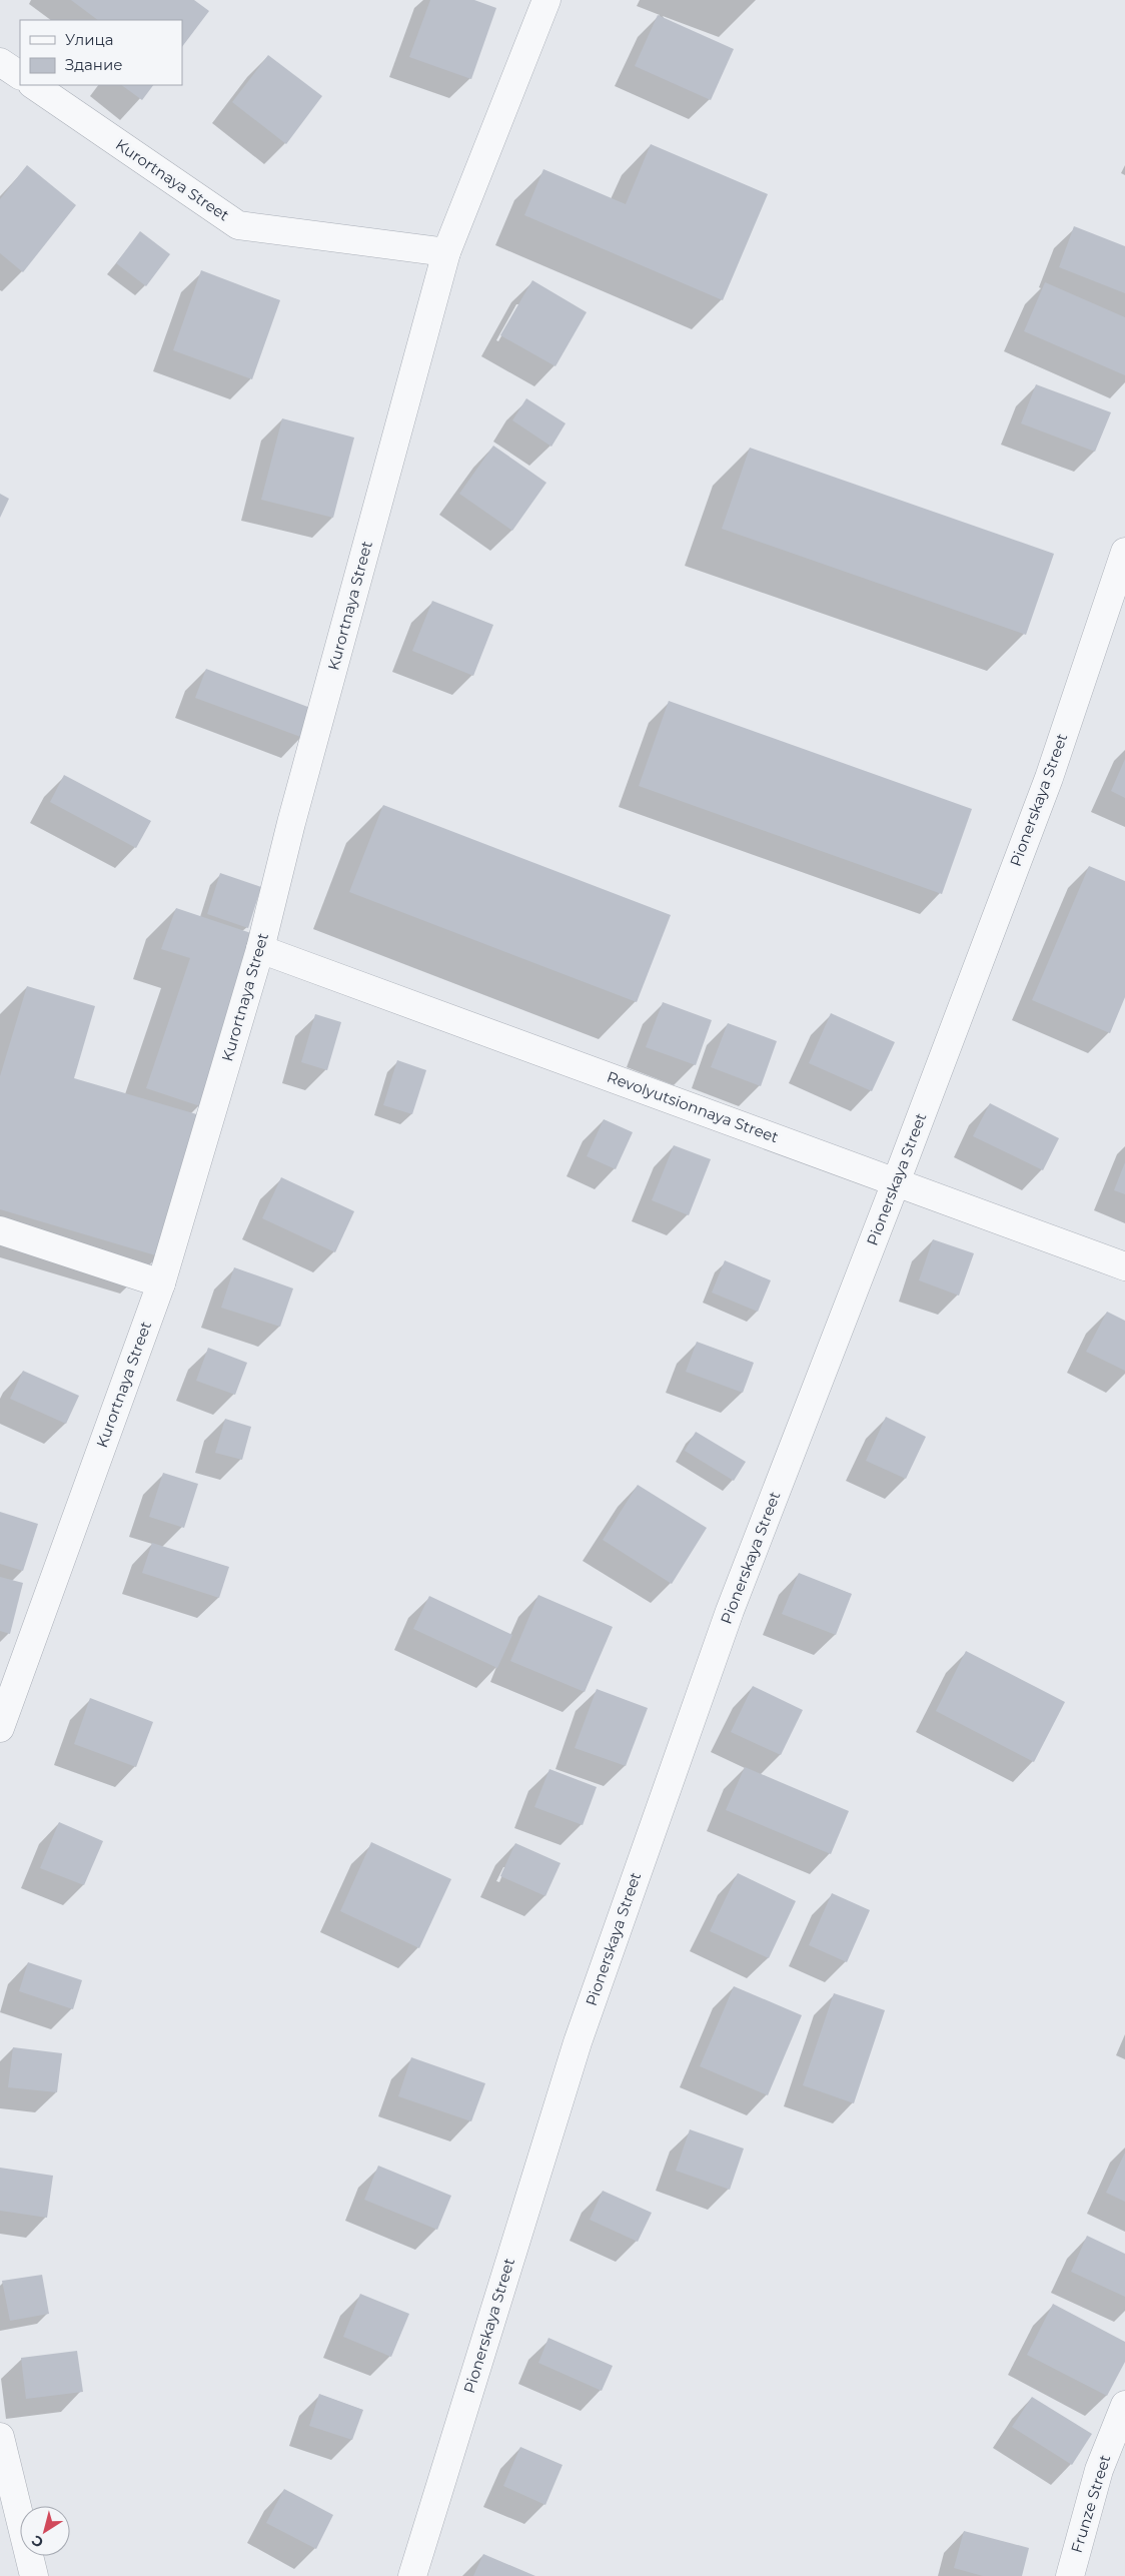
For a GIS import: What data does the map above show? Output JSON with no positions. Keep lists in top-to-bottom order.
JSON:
{
  "streets": {
    "street": [
      "Kurortnaya Street",
      "Pionerskaya Street",
      "Revolyutsionnaya Street",
      "Frunze Street"
    ]
  },
  "crossings": [
    ["Kurortnaya Street", "Revolyutsionnaya Street"],
    ["Pionerskaya Street", "Revolyutsionnaya Street"]
  ],
  "legend": ["Улица", "Здание"],
  "north": "bottom left"
}
